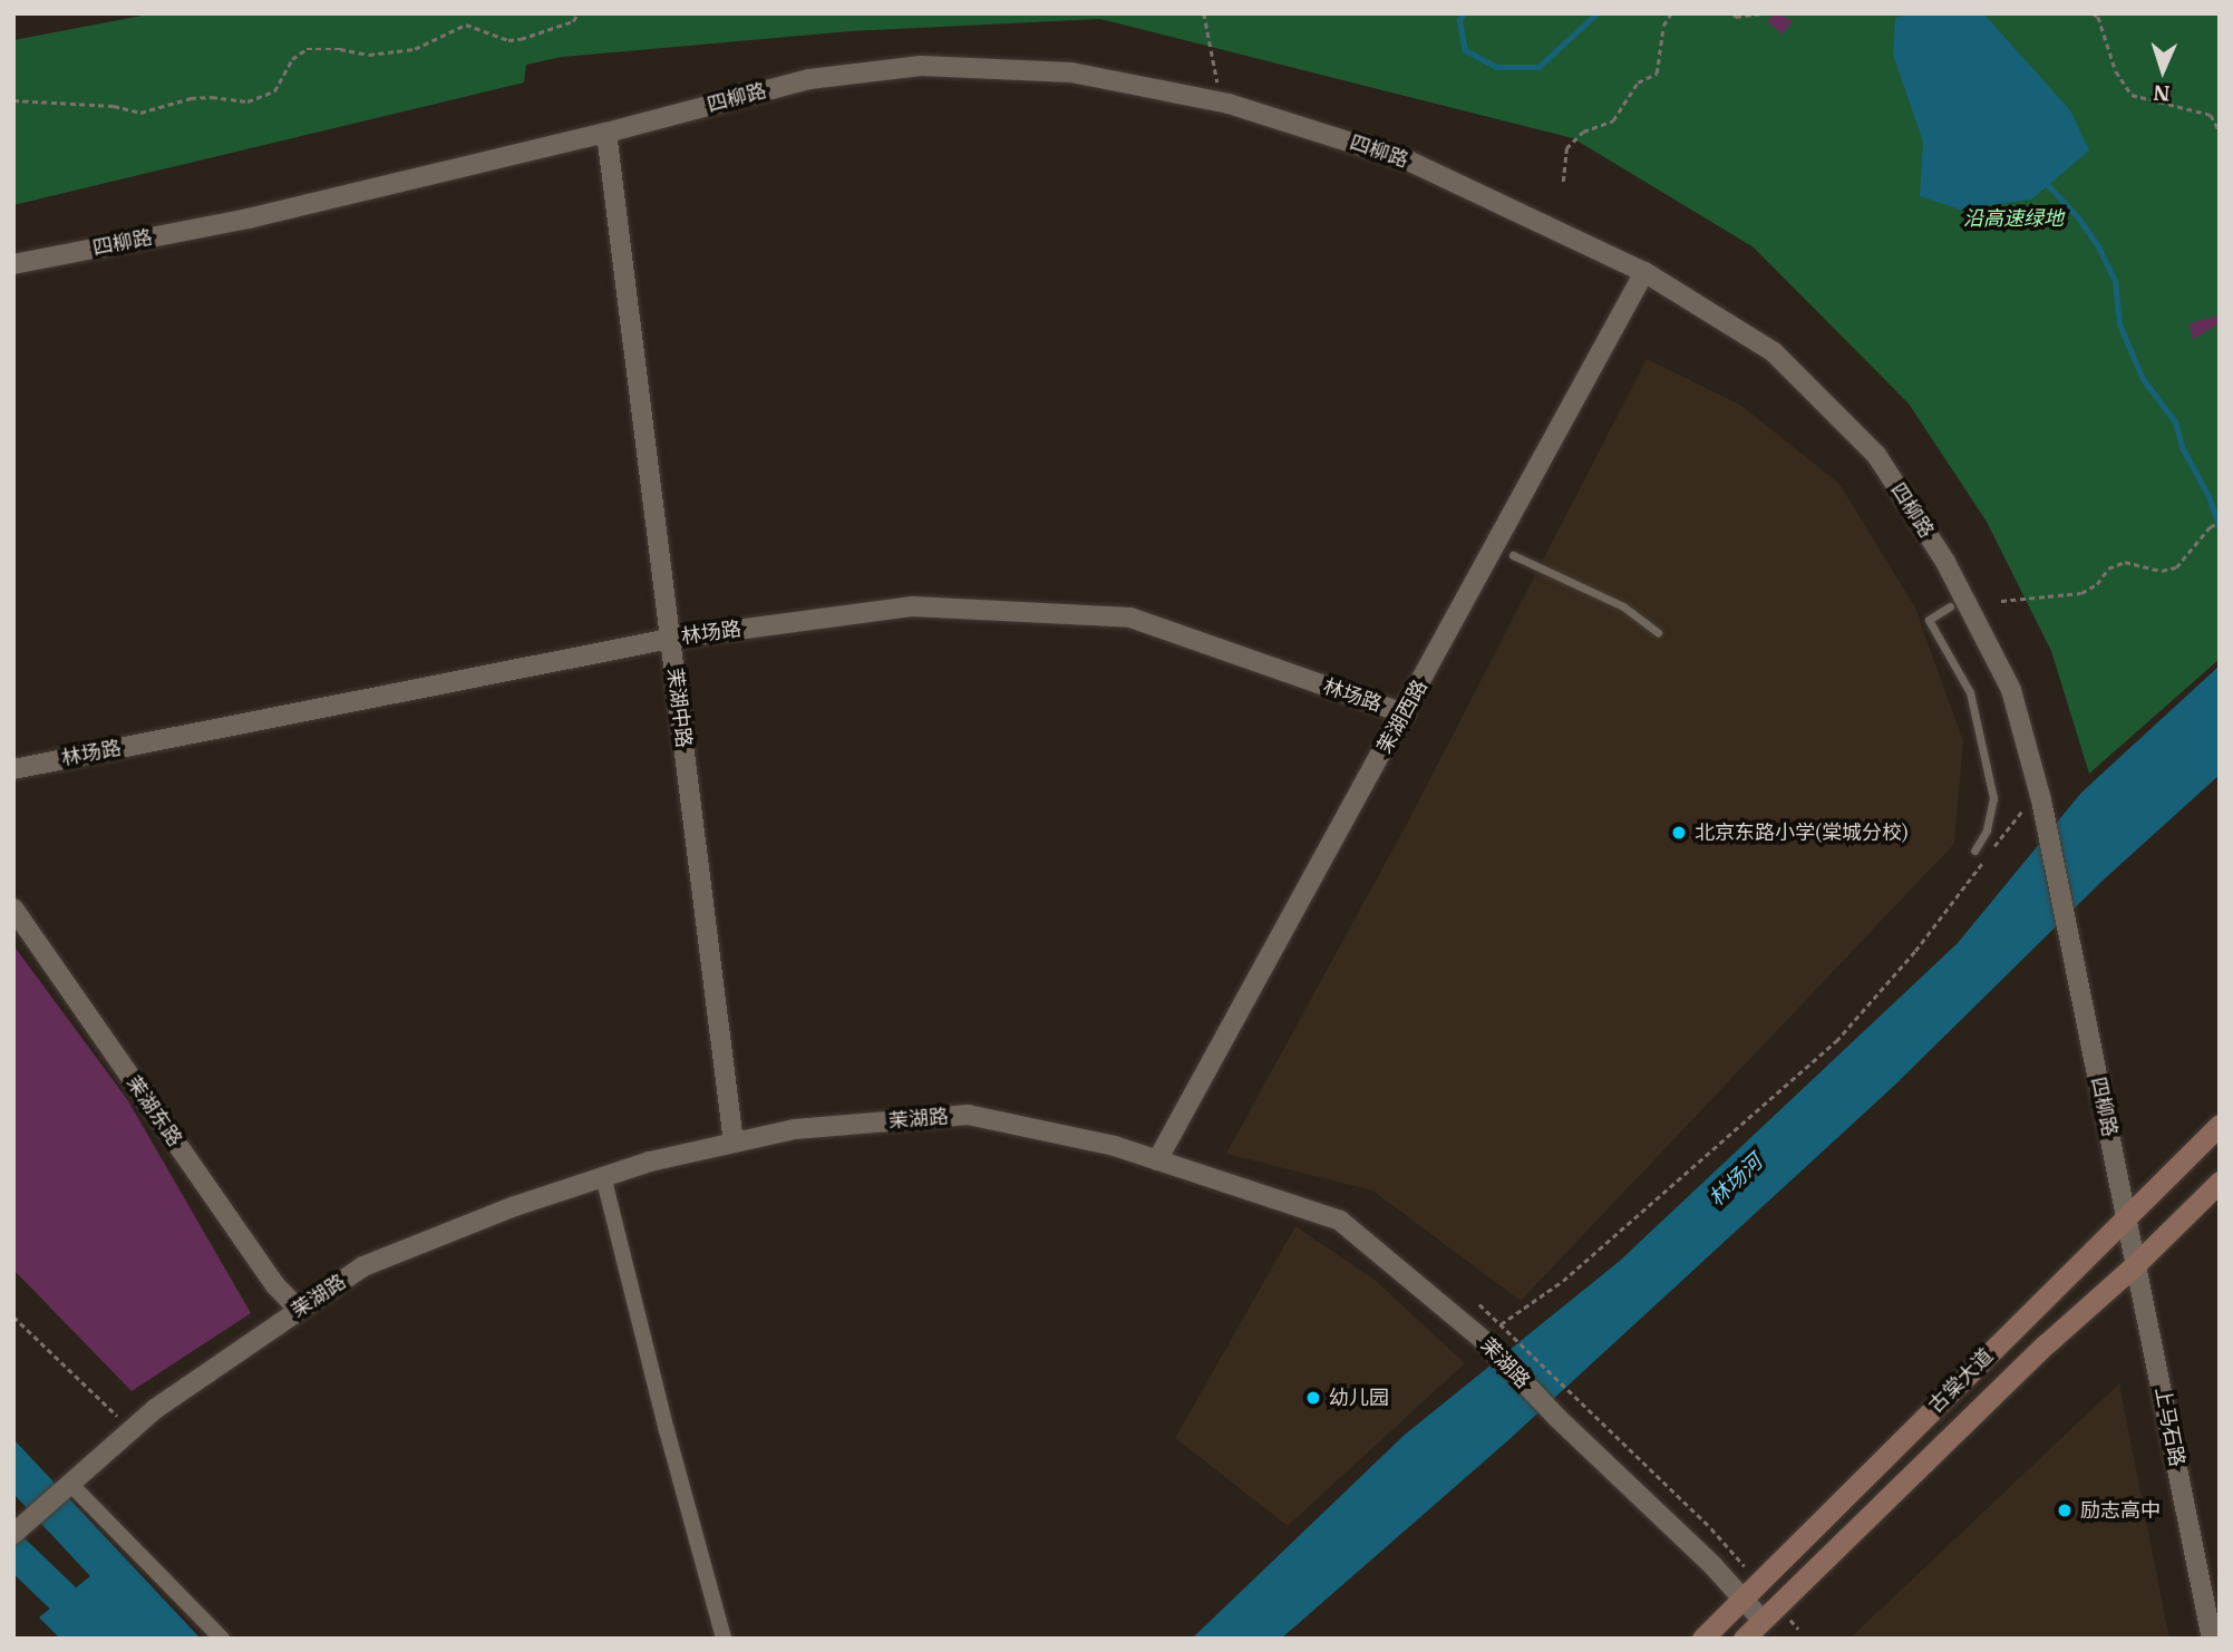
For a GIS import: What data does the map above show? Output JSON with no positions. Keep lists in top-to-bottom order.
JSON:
{
  "streets": {
    "main road": ["古棠大道"],
    "street": [
      "四柳路",
      "林场路",
      "茉湖中路",
      "茉湖西路",
      "茉湖东路",
      "茉湖路",
      "上马石路"
    ]
  },
  "crossings": [
    ["四柳路", "茉湖中路"],
    ["四柳路", "茉湖西路"],
    ["四柳路", "古棠大道"],
    ["四柳路", "上马石路"],
    ["林场路", "茉湖中路"],
    ["林场路", "茉湖西路"],
    ["茉湖中路", "茉湖路"],
    ["茉湖西路", "茉湖路"],
    ["茉湖东路", "茉湖路"],
    ["茉湖路", "古棠大道"],
    ["古棠大道", "上马石路"]
  ],
  "water": ["林场河"],
  "parks": ["沿高速绿地"],
  "places": ["北京东路小学(棠城分校)", "幼儿园", "励志高中"],
  "north": "bottom"
}
